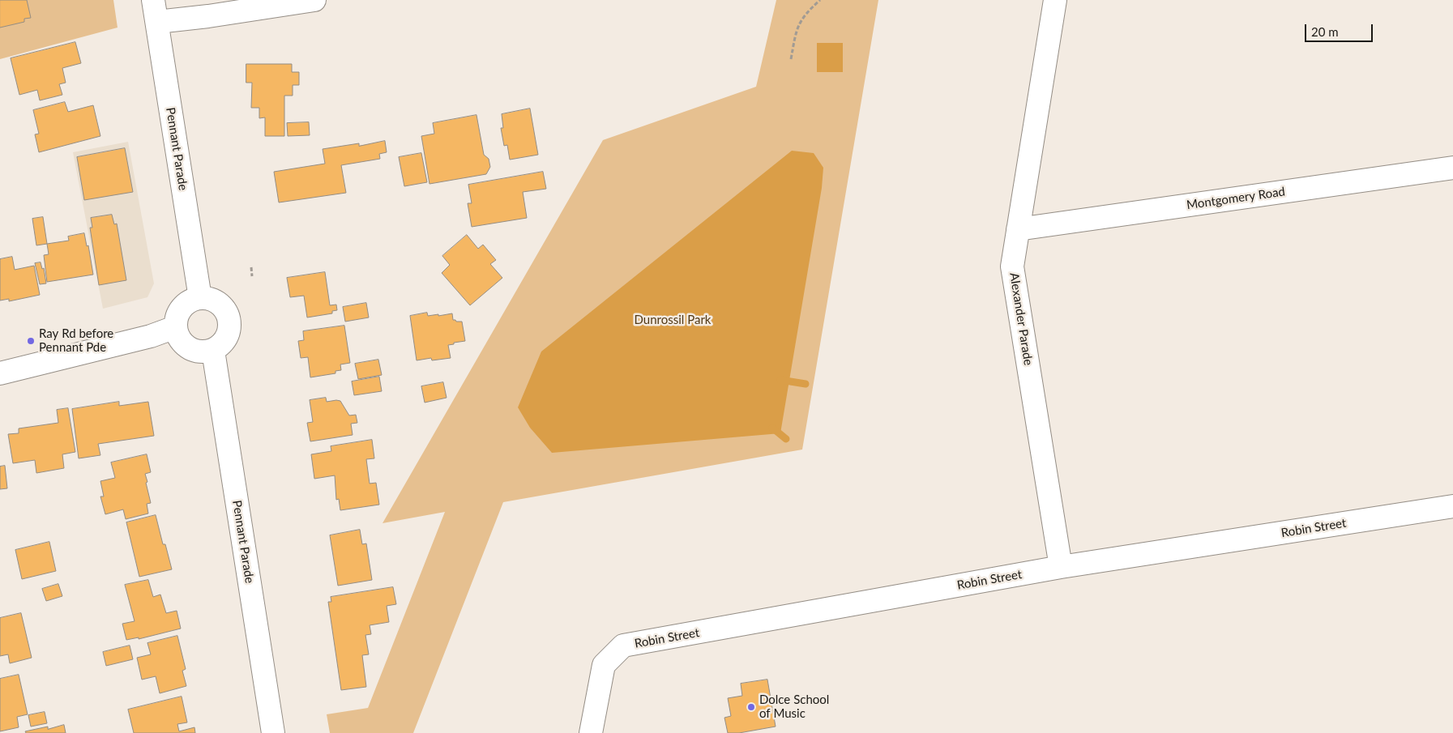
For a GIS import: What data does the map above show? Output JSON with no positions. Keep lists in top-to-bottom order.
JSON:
{
  "streets": {
    "street": [
      "Pennant Parade",
      "Montgomery Road",
      "Alexander Parade",
      "Robin Street"
    ]
  },
  "crossings": [
    ["Montgomery Road", "Alexander Parade"],
    ["Alexander Parade", "Robin Street"]
  ],
  "parks": ["Dunrossil Park"],
  "places": ["Ray Rd before Pennant Pde", "Dolce School of Music"],
  "scale_bar": "20 m"
}
